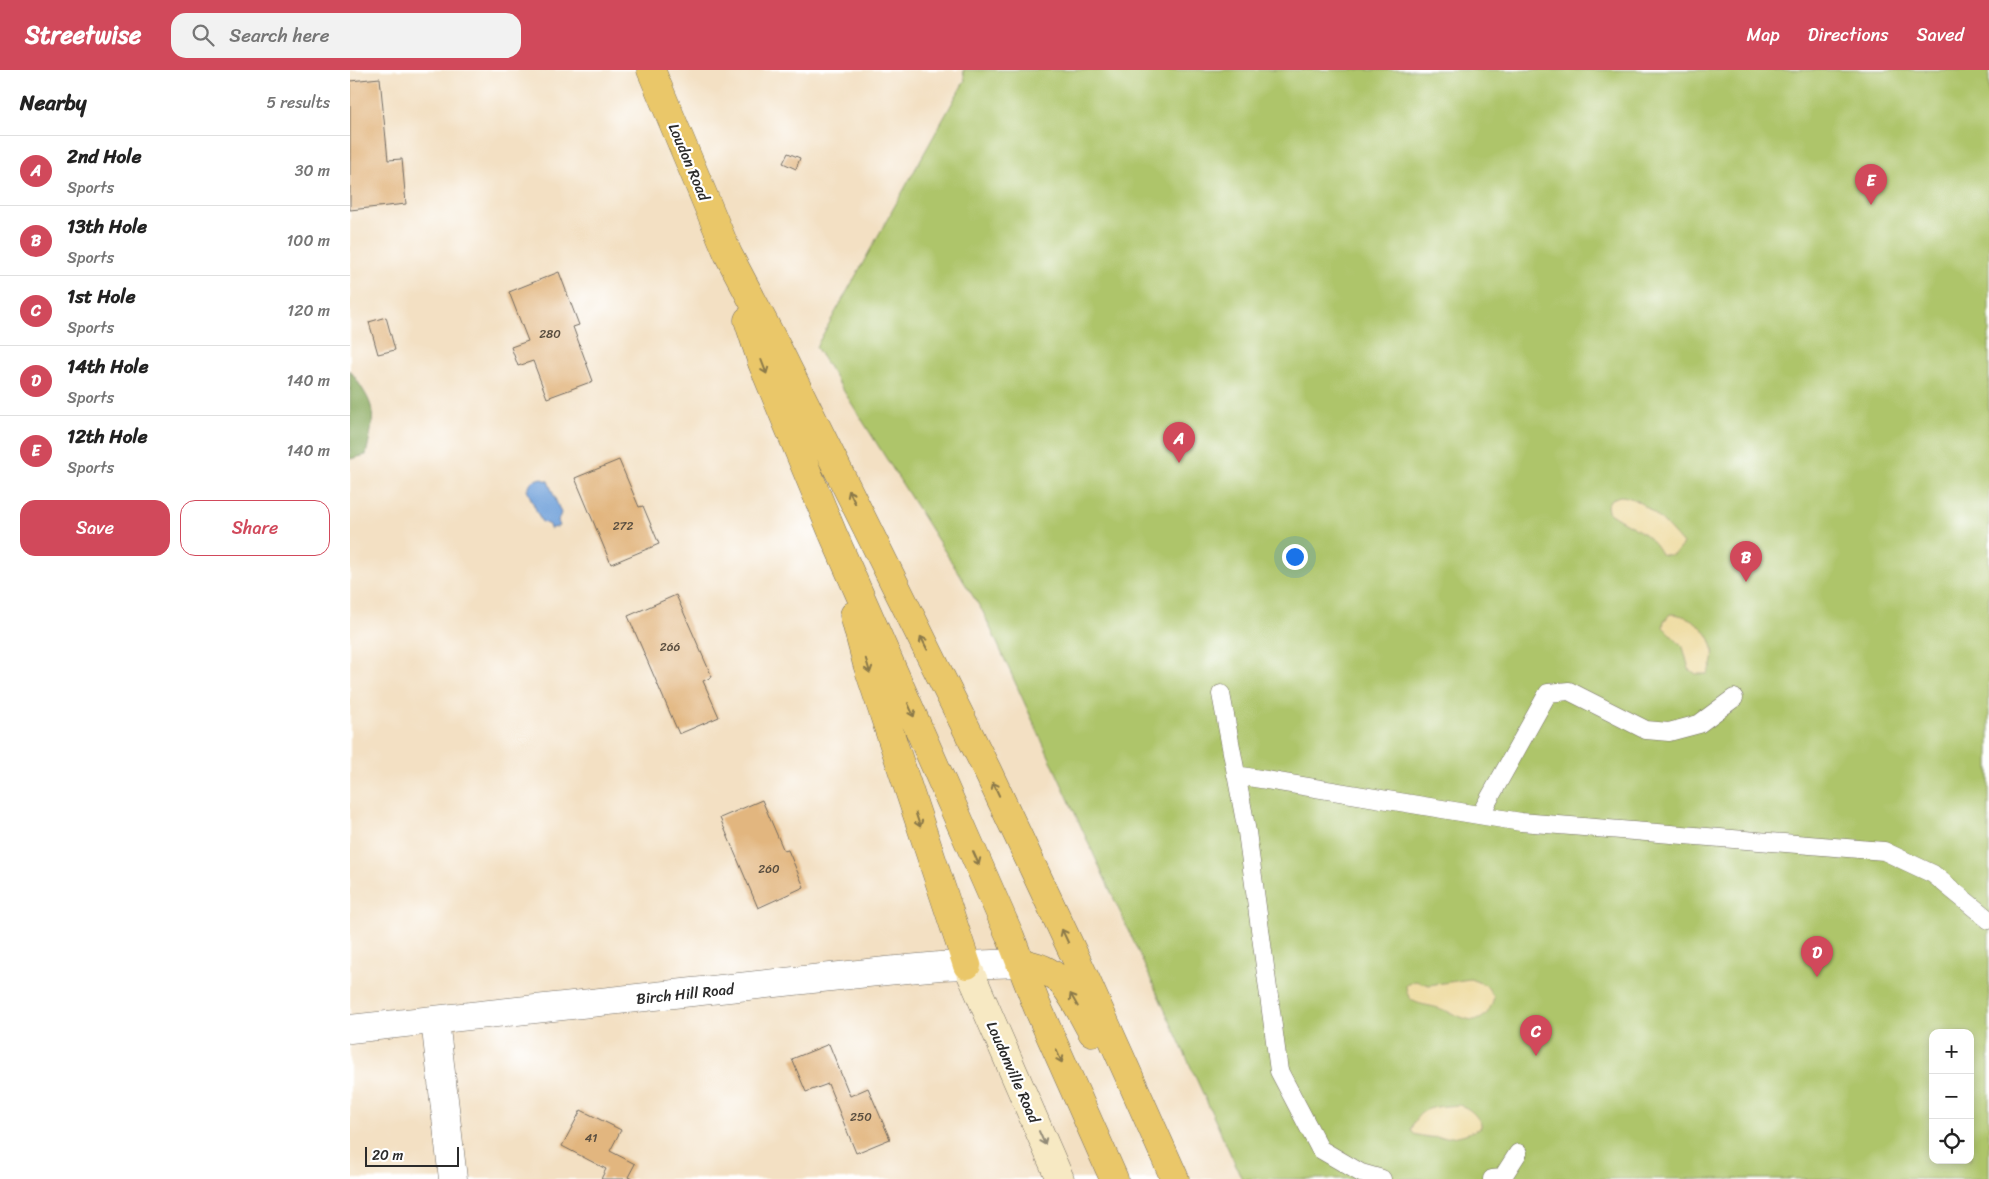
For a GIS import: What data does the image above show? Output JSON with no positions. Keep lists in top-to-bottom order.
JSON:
{
  "streets": {
    "main road": ["Loudon Road", "Loudonville Road"],
    "street": ["Birch Hill Road"]
  },
  "crossings": [
    ["Birch Hill Road", "Loudonville Road"]
  ],
  "house_numbers": [
    "280",
    "272",
    "266",
    "260",
    "250",
    "41"
  ],
  "scale_bar": "20 m",
  "page": {
    "header": "Streetwise",
    "search": "Search here",
    "nav": ["Map", "Directions", "Saved"],
    "heading": ["Nearby", "5 results"],
    "list": [
      {
        "mark": "A",
        "name": "2nd Hole",
        "note": "Sports",
        "value": "30 m"
      },
      {
        "mark": "B",
        "name": "13th Hole",
        "note": "Sports",
        "value": "100 m"
      },
      {
        "mark": "C",
        "name": "1st Hole",
        "note": "Sports",
        "value": "120 m"
      },
      {
        "mark": "D",
        "name": "14th Hole",
        "note": "Sports",
        "value": "140 m"
      },
      {
        "mark": "E",
        "name": "12th Hole",
        "note": "Sports",
        "value": "140 m"
      }
    ],
    "pins": [
      "E",
      "A",
      "B",
      "D",
      "C"
    ],
    "buttons": ["Save", "Share"],
    "map_buttons": ["+", "−"],
    "scale": "20 m"
  }
}
